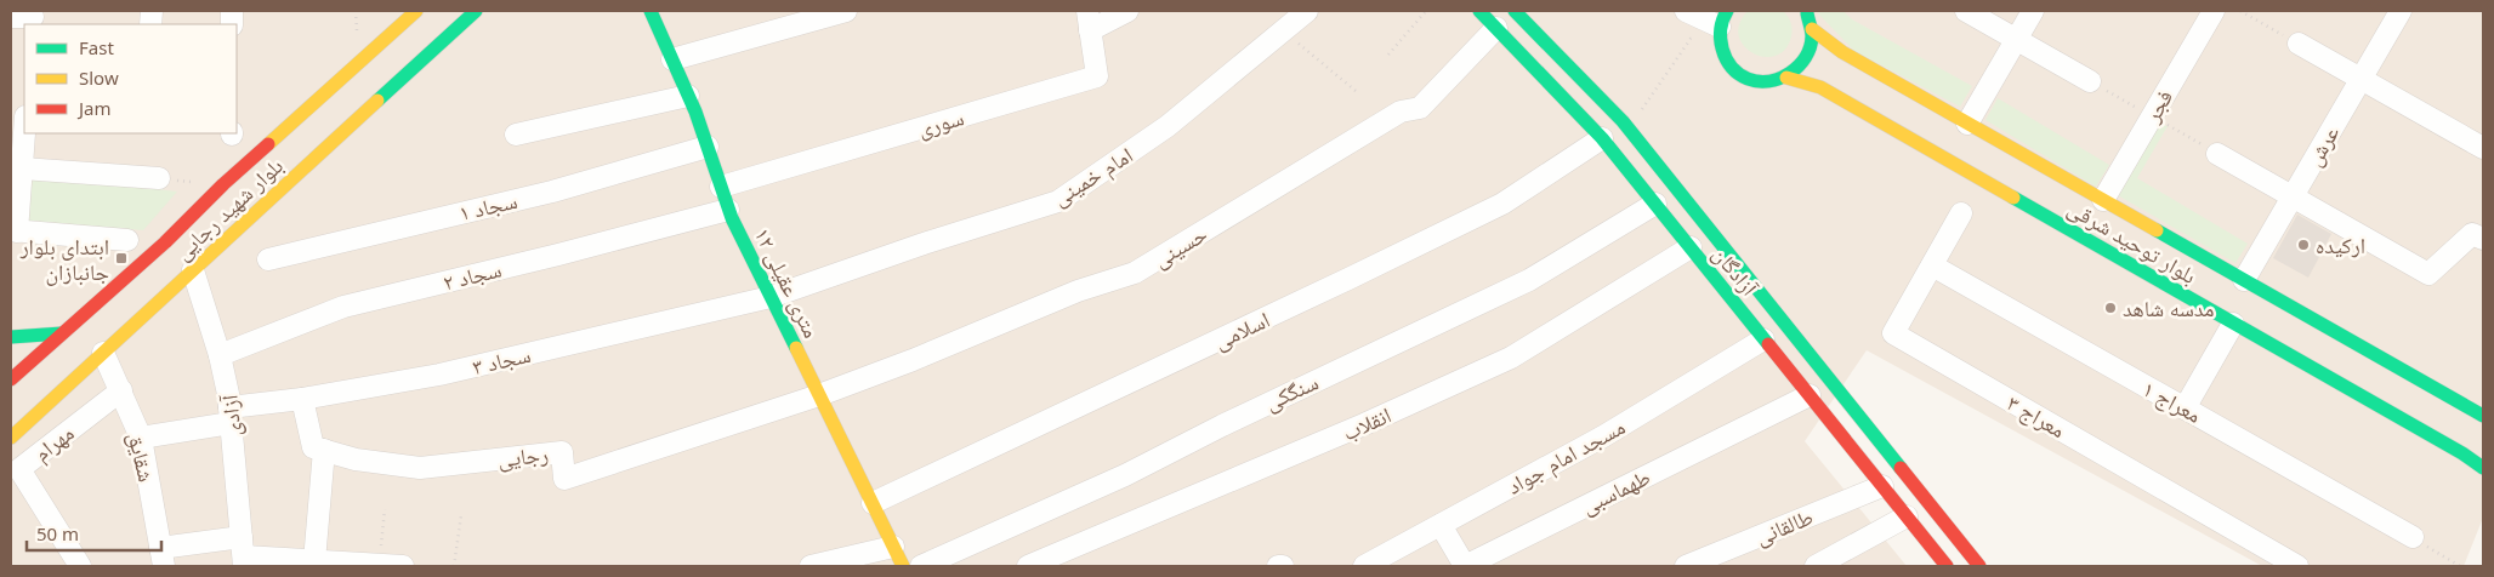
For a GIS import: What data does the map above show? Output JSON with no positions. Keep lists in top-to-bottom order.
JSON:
{
  "streets": {
    "main road": [
      "بلوار شهید رجایی",
      "بلوار توحید شرقی",
      "آزادگان",
      "۱۲ متری عقیلی"
    ],
    "street": [
      "فجر",
      "سوری",
      "عرش",
      "امام خمینی",
      "سجاد ۱",
      "حسینی",
      "سجاد ۲",
      "اسلامی",
      "سجاد ۳",
      "سنگکی",
      "معراج ۱",
      "آزادی",
      "معراج ۳",
      "انقلاب",
      "مهرام",
      "رجایی",
      "مسجد امام جواد",
      "شقایق",
      "طهماسبی",
      "طالقانی"
    ]
  },
  "crossings": [
    ["فجر", "بلوار توحید شرقی"],
    ["سوری", "۱۲ متری عقیلی"],
    ["عرش", "بلوار توحید شرقی"],
    ["امام خمینی", "۱۲ متری عقیلی"],
    ["امام خمینی", "سجاد ۳"],
    ["سجاد ۱", "۱۲ متری عقیلی"],
    ["بلوار شهید رجایی", "آزادی"],
    ["بلوار شهید رجایی", "شقایق"],
    ["حسینی", "آزادگان"],
    ["حسینی", "۱۲ متری عقیلی"],
    ["حسینی", "رجایی"],
    ["آزادگان", "اسلامی"],
    ["آزادگان", "سنگکی"],
    ["آزادگان", "انقلاب"],
    ["آزادگان", "مسجد امام جواد"],
    ["آزادگان", "طهماسبی"],
    ["آزادگان", "طالقانی"],
    ["سجاد ۲", "۱۲ متری عقیلی"],
    ["سجاد ۲", "آزادی"],
    ["۱۲ متری عقیلی", "اسلامی"],
    ["۱۲ متری عقیلی", "سجاد ۳"],
    ["۱۲ متری عقیلی", "رجایی"],
    ["سجاد ۳", "آزادی"],
    ["سجاد ۳", "شقایق"],
    ["مهرام", "شقایق"],
    ["مسجد امام جواد", "طهماسبی"]
  ],
  "places": {
    "other": ["ارکیده", "مدسه شاهد"],
    "transit": ["ابتدای بلوار جانبازان"]
  },
  "legend": ["Fast", "Slow", "Jam"],
  "scale_bar": "50 m"
}
